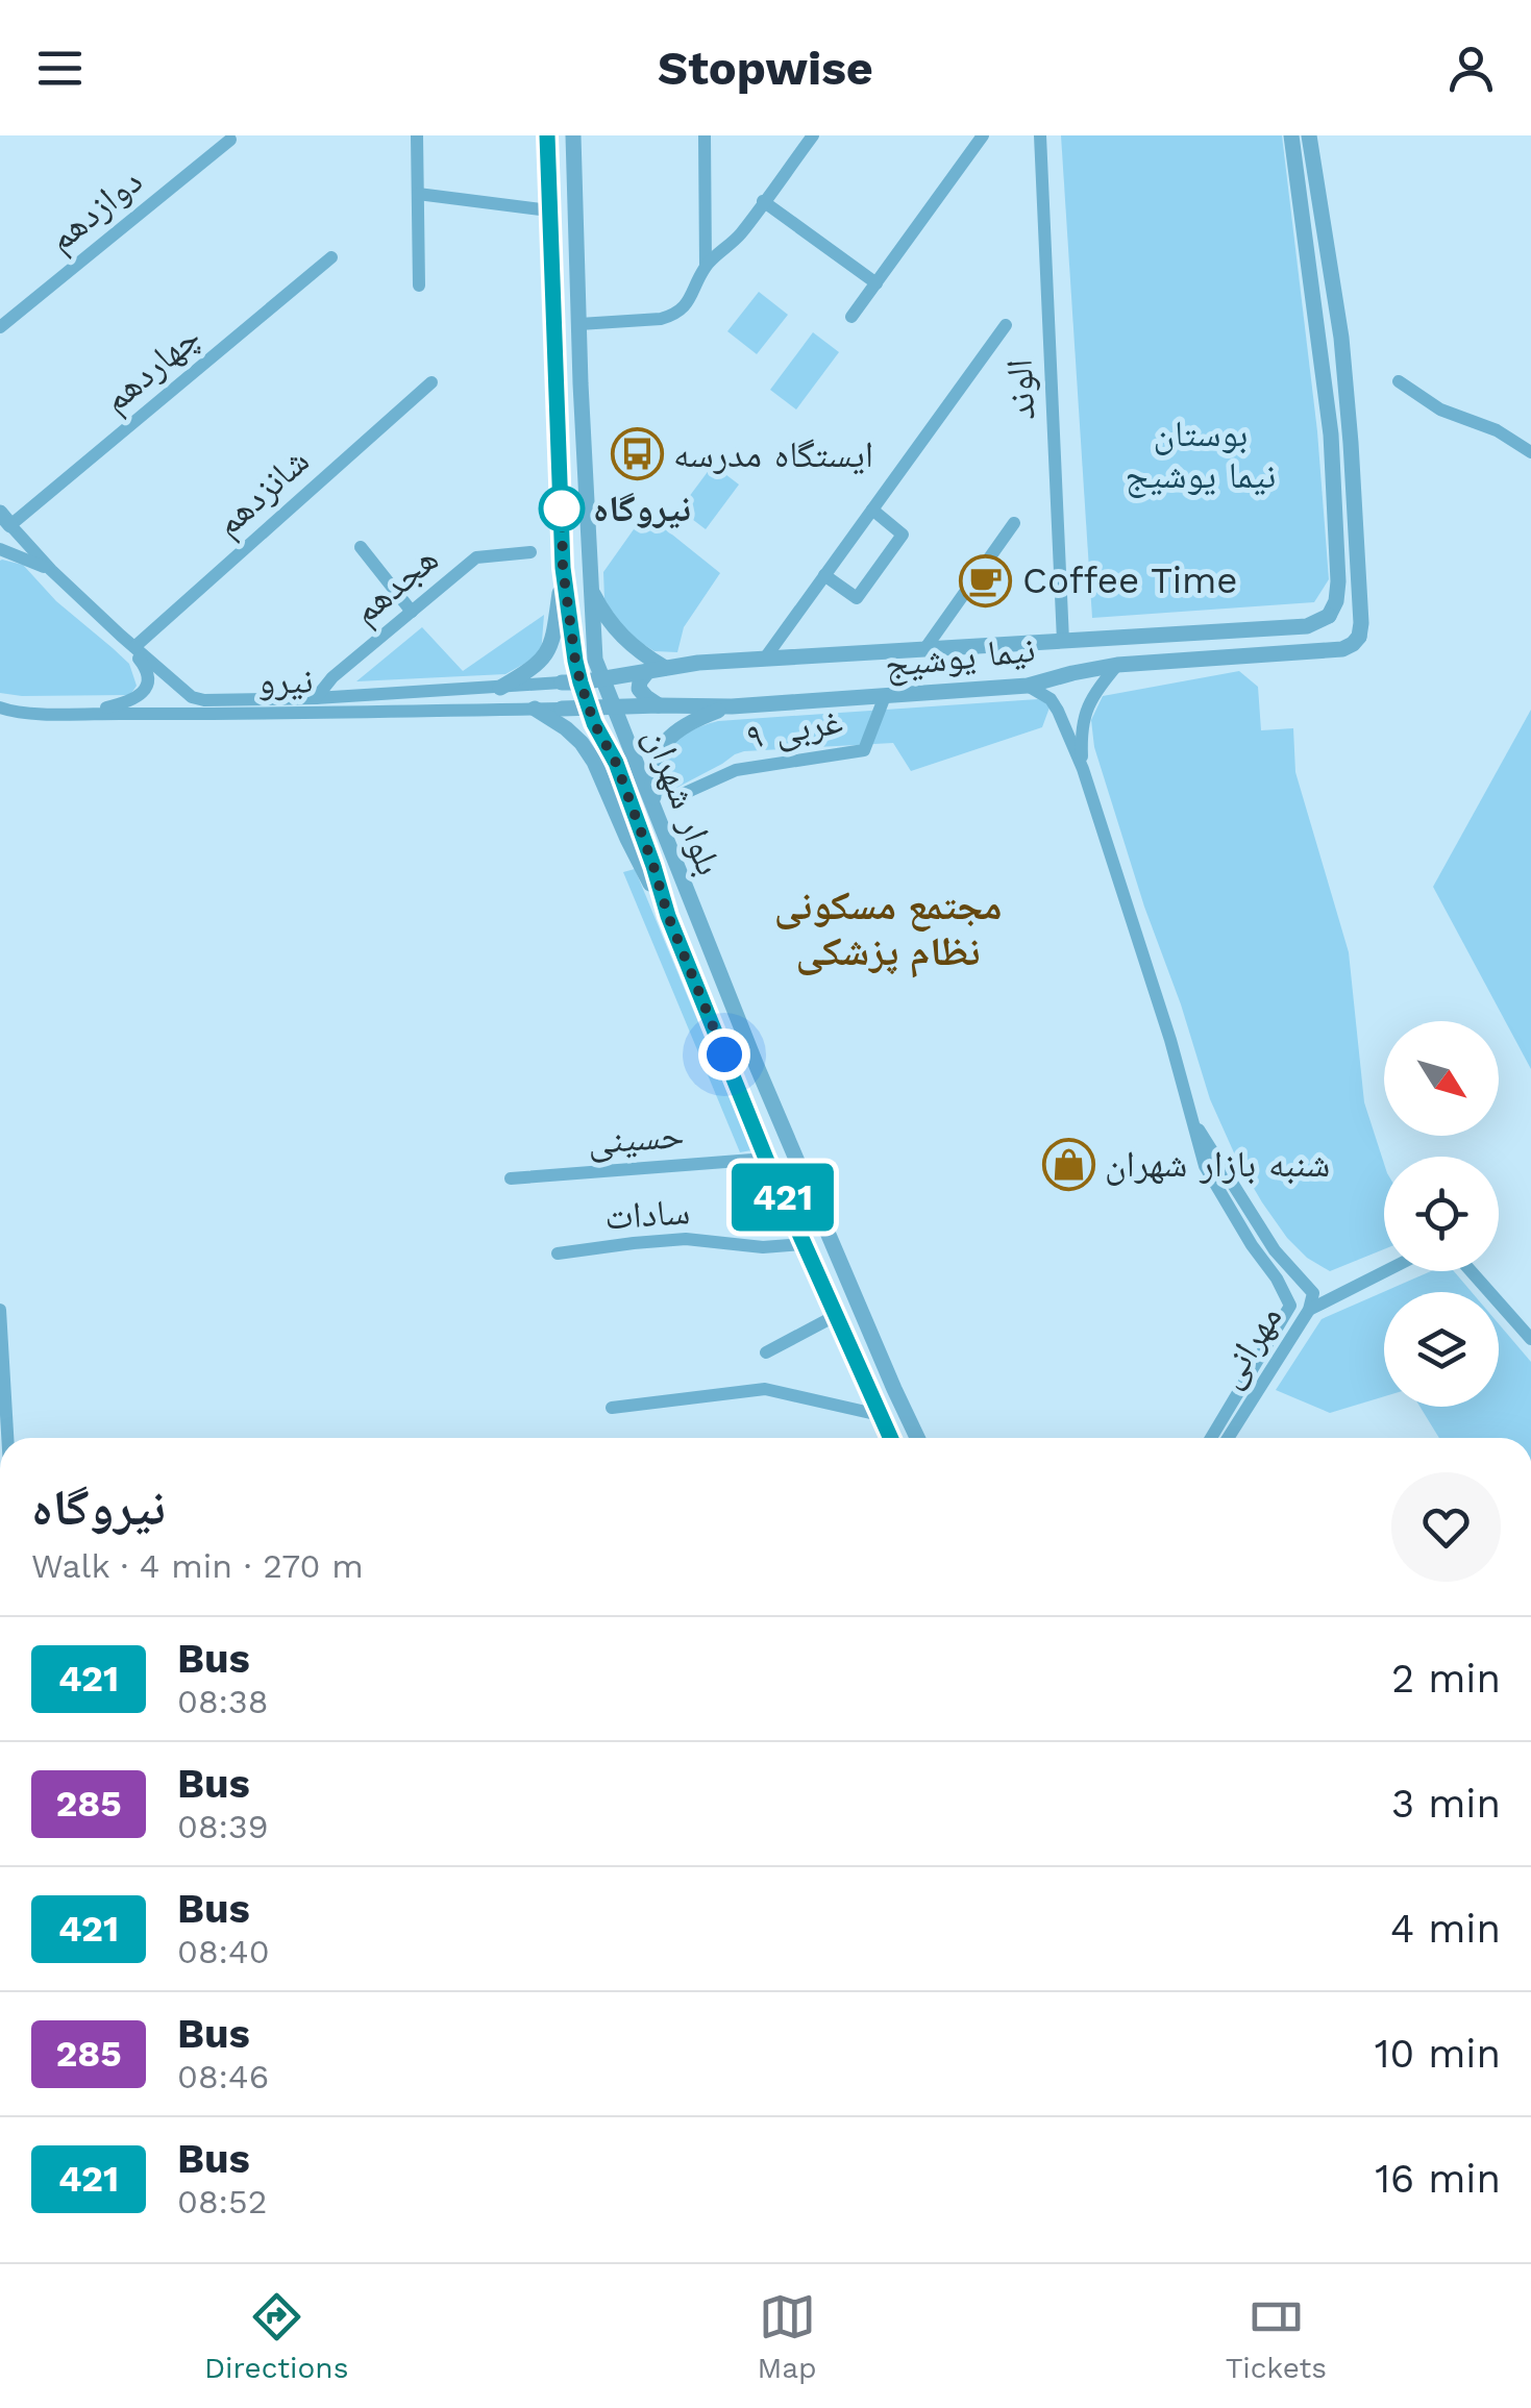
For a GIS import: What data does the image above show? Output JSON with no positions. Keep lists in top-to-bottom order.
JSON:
{
  "streets": {
    "street": [
      "دوازدهم",
      "چهاردهم",
      "الوند",
      "شانزدهم",
      "هجدهم",
      "نیما یوشیج",
      "نیرو",
      "۹ غربی",
      "بلوار شهران",
      "حسینی",
      "سادات",
      "مهرانی"
    ]
  },
  "crossings": [
    ["الوند", "نیما یوشیج"],
    ["شانزدهم", "نیرو"],
    ["هجدهم", "نیرو"],
    ["نیما یوشیج", "نیرو"],
    ["نیما یوشیج", "۹ غربی"],
    ["نیما یوشیج", "بلوار شهران"],
    ["بلوار شهران", "حسینی"],
    ["بلوار شهران", "سادات"]
  ],
  "districts": ["مجتمع مسکونی نظام پزشکی"],
  "parks": ["بوستان نیما یوشیج"],
  "places": {
    "bus stop": ["ایستگاه مدرسه"],
    "other": ["نیروگاه"],
    "cafe": ["Coffee Time"],
    "shop": ["شنبه بازار شهران"]
  },
  "lines": ["bus line 421"],
  "north": "bottom right",
  "page": {
    "header": "Stopwise",
    "on_map": "421",
    "heading": ["نیروگاه", "Walk · 4 min · 270 m"],
    "list": [
      {
        "mark": "421",
        "name": "Bus",
        "note": "08:38",
        "value": "2 min"
      },
      {
        "mark": "285",
        "name": "Bus",
        "note": "08:39",
        "value": "3 min"
      },
      {
        "mark": "421",
        "name": "Bus",
        "note": "08:40",
        "value": "4 min"
      },
      {
        "mark": "285",
        "name": "Bus",
        "note": "08:46",
        "value": "10 min"
      },
      {
        "mark": "421",
        "name": "Bus",
        "note": "08:52",
        "value": "16 min"
      }
    ],
    "tabs": ["Directions", "Map", "Tickets"]
  }
}
